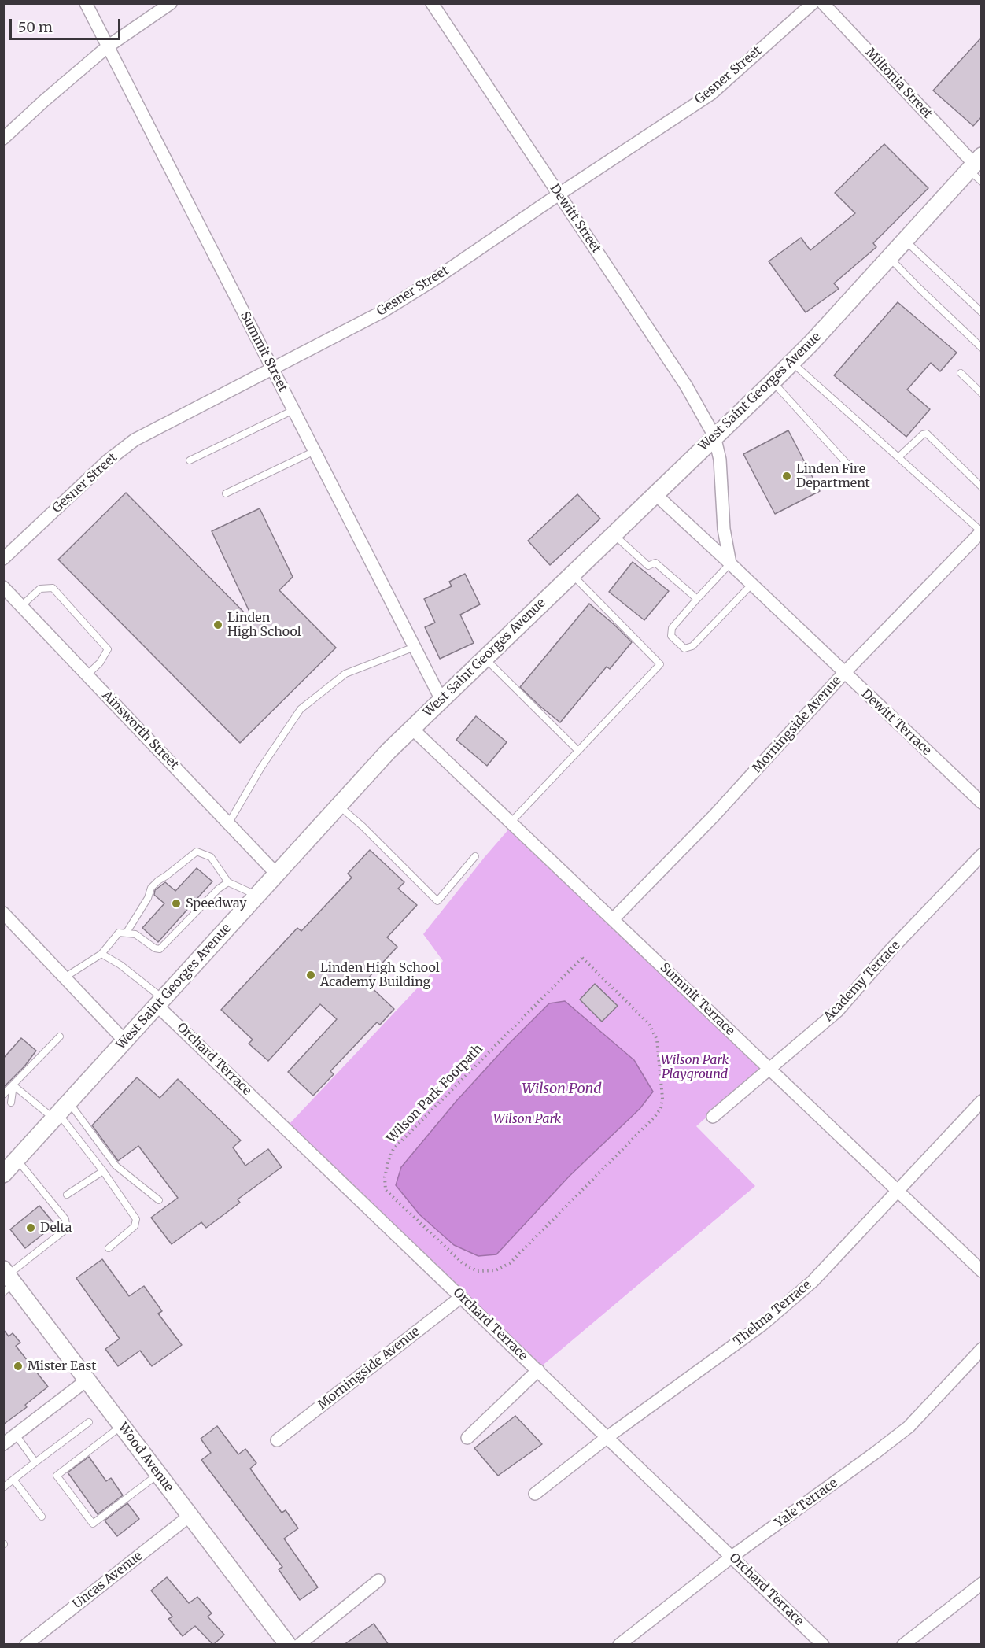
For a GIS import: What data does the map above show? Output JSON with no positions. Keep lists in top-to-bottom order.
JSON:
{
  "streets": {
    "main road": ["West Saint Georges Avenue", "Wood Avenue"],
    "street": [
      "Gesner Street",
      "Miltonia Street",
      "Dewitt Street",
      "Summit Street",
      "Dewitt Terrace",
      "Morningside Avenue",
      "Ainsworth Street",
      "Academy Terrace",
      "Summit Terrace",
      "Orchard Terrace",
      "Thelma Terrace",
      "Yale Terrace",
      "Uncas Avenue"
    ],
    "path": ["Wilson Park Footpath"]
  },
  "crossings": [
    ["Gesner Street", "Dewitt Street"],
    ["Gesner Street", "Summit Street"],
    ["Miltonia Street", "West Saint Georges Avenue"],
    ["Dewitt Street", "West Saint Georges Avenue"],
    ["Summit Street", "West Saint Georges Avenue"],
    ["West Saint Georges Avenue", "Dewitt Terrace"],
    ["West Saint Georges Avenue", "Ainsworth Street"],
    ["West Saint Georges Avenue", "Summit Terrace"],
    ["West Saint Georges Avenue", "Orchard Terrace"],
    ["Dewitt Terrace", "Morningside Avenue"],
    ["Morningside Avenue", "Summit Terrace"],
    ["Morningside Avenue", "Orchard Terrace"],
    ["Academy Terrace", "Summit Terrace"],
    ["Summit Terrace", "Thelma Terrace"],
    ["Orchard Terrace", "Thelma Terrace"],
    ["Orchard Terrace", "Yale Terrace"],
    ["Wood Avenue", "Uncas Avenue"]
  ],
  "water": ["Wilson Pond"],
  "parks": ["Wilson Park Playground", "Wilson Park"],
  "places": [
    "Linden Fire Department",
    "Linden High School",
    "Speedway",
    "Linden High School Academy Building",
    "Delta",
    "Mister East"
  ],
  "scale_bar": "50 m"
}
